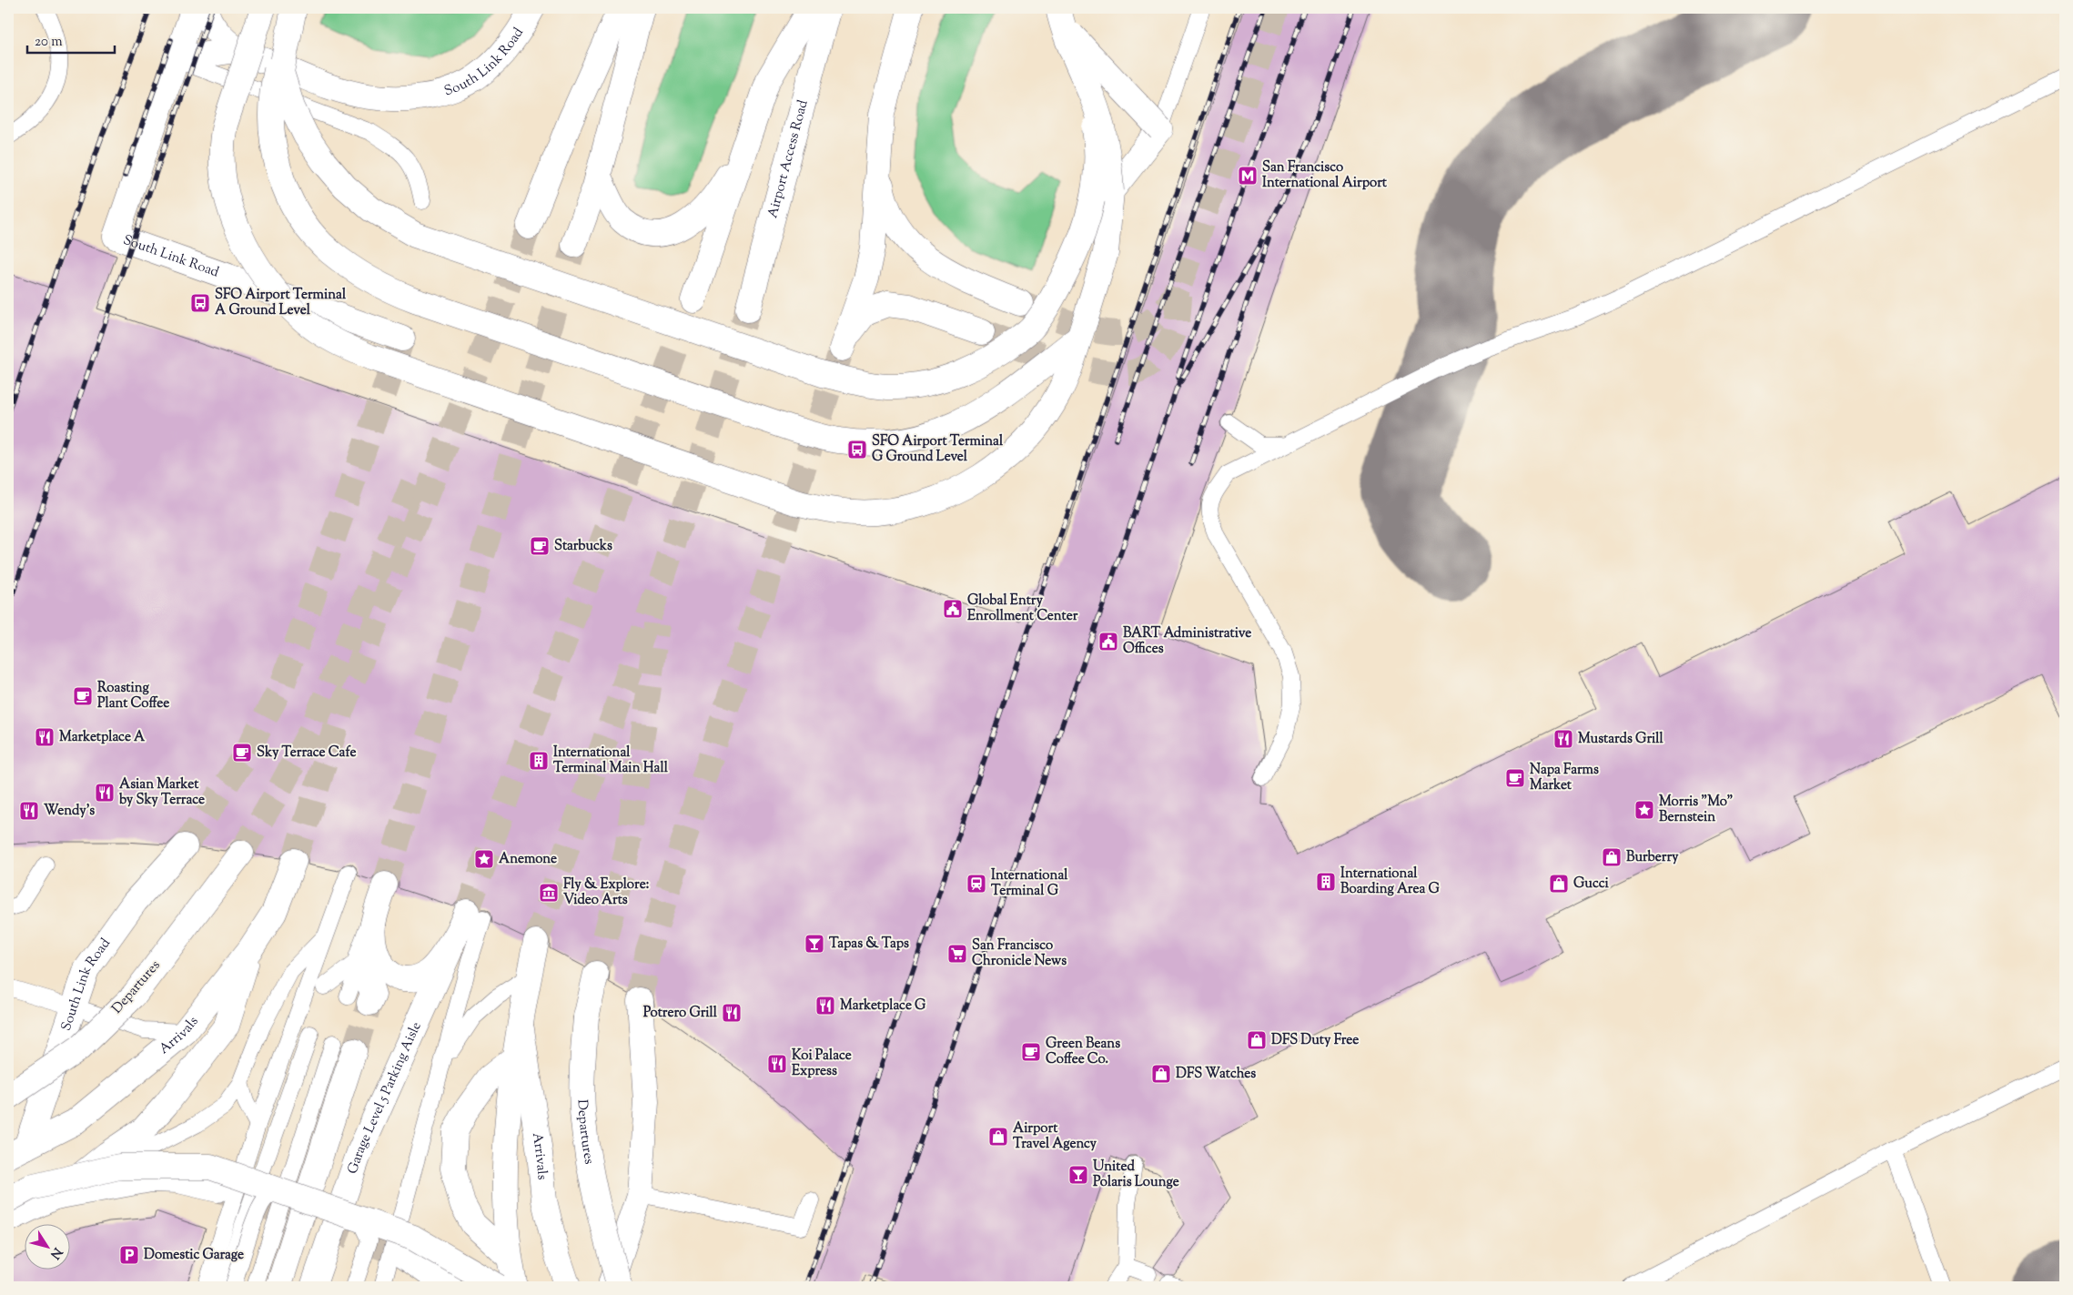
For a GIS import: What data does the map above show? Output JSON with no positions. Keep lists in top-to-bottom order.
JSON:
{
  "streets": {
    "main road": [
      "South Link Road",
      "Airport Access Road",
      "Departures",
      "Arrivals",
      "Garage Level 5 Parking Aisle"
    ]
  },
  "crossings": [
    ["South Link Road", "Arrivals"]
  ],
  "places": {
    "metro station": ["San Francisco International Airport"],
    "bus stop": ["SFO Airport Terminal A Ground Level", "SFO Airport Terminal G Ground Level"],
    "cafe": [
      "Starbucks",
      "Roasting Plant Coffee",
      "Sky Terrace Cafe",
      "Napa Farms Market",
      "Green Beans Coffee Co."
    ],
    "public building": ["Global Entry Enrollment Center", "BART Administrative Offices"],
    "restaurant": [
      "Marketplace A",
      "Mustards Grill",
      "Asian Market by Sky Terrace",
      "Wendy's",
      "Marketplace G",
      "Potrero Grill",
      "Koi Palace Express"
    ],
    "building": ["International Terminal Main Hall", "International Boarding Area G"],
    "place": ["Morris \"Mo\" Bernstein", "Anemone"],
    "shop": [
      "Burberry",
      "Gucci",
      "DFS Duty Free",
      "DFS Watches",
      "Airport Travel Agency"
    ],
    "station": ["International Terminal G"],
    "museum": ["Fly & Explore: Video Arts"],
    "bar": ["Tapas & Taps", "United Polaris Lounge"],
    "supermarket": ["San Francisco Chronicle News"],
    "parking": ["Domestic Garage"]
  },
  "scale_bar": "20 m",
  "north": "bottom right"
}
